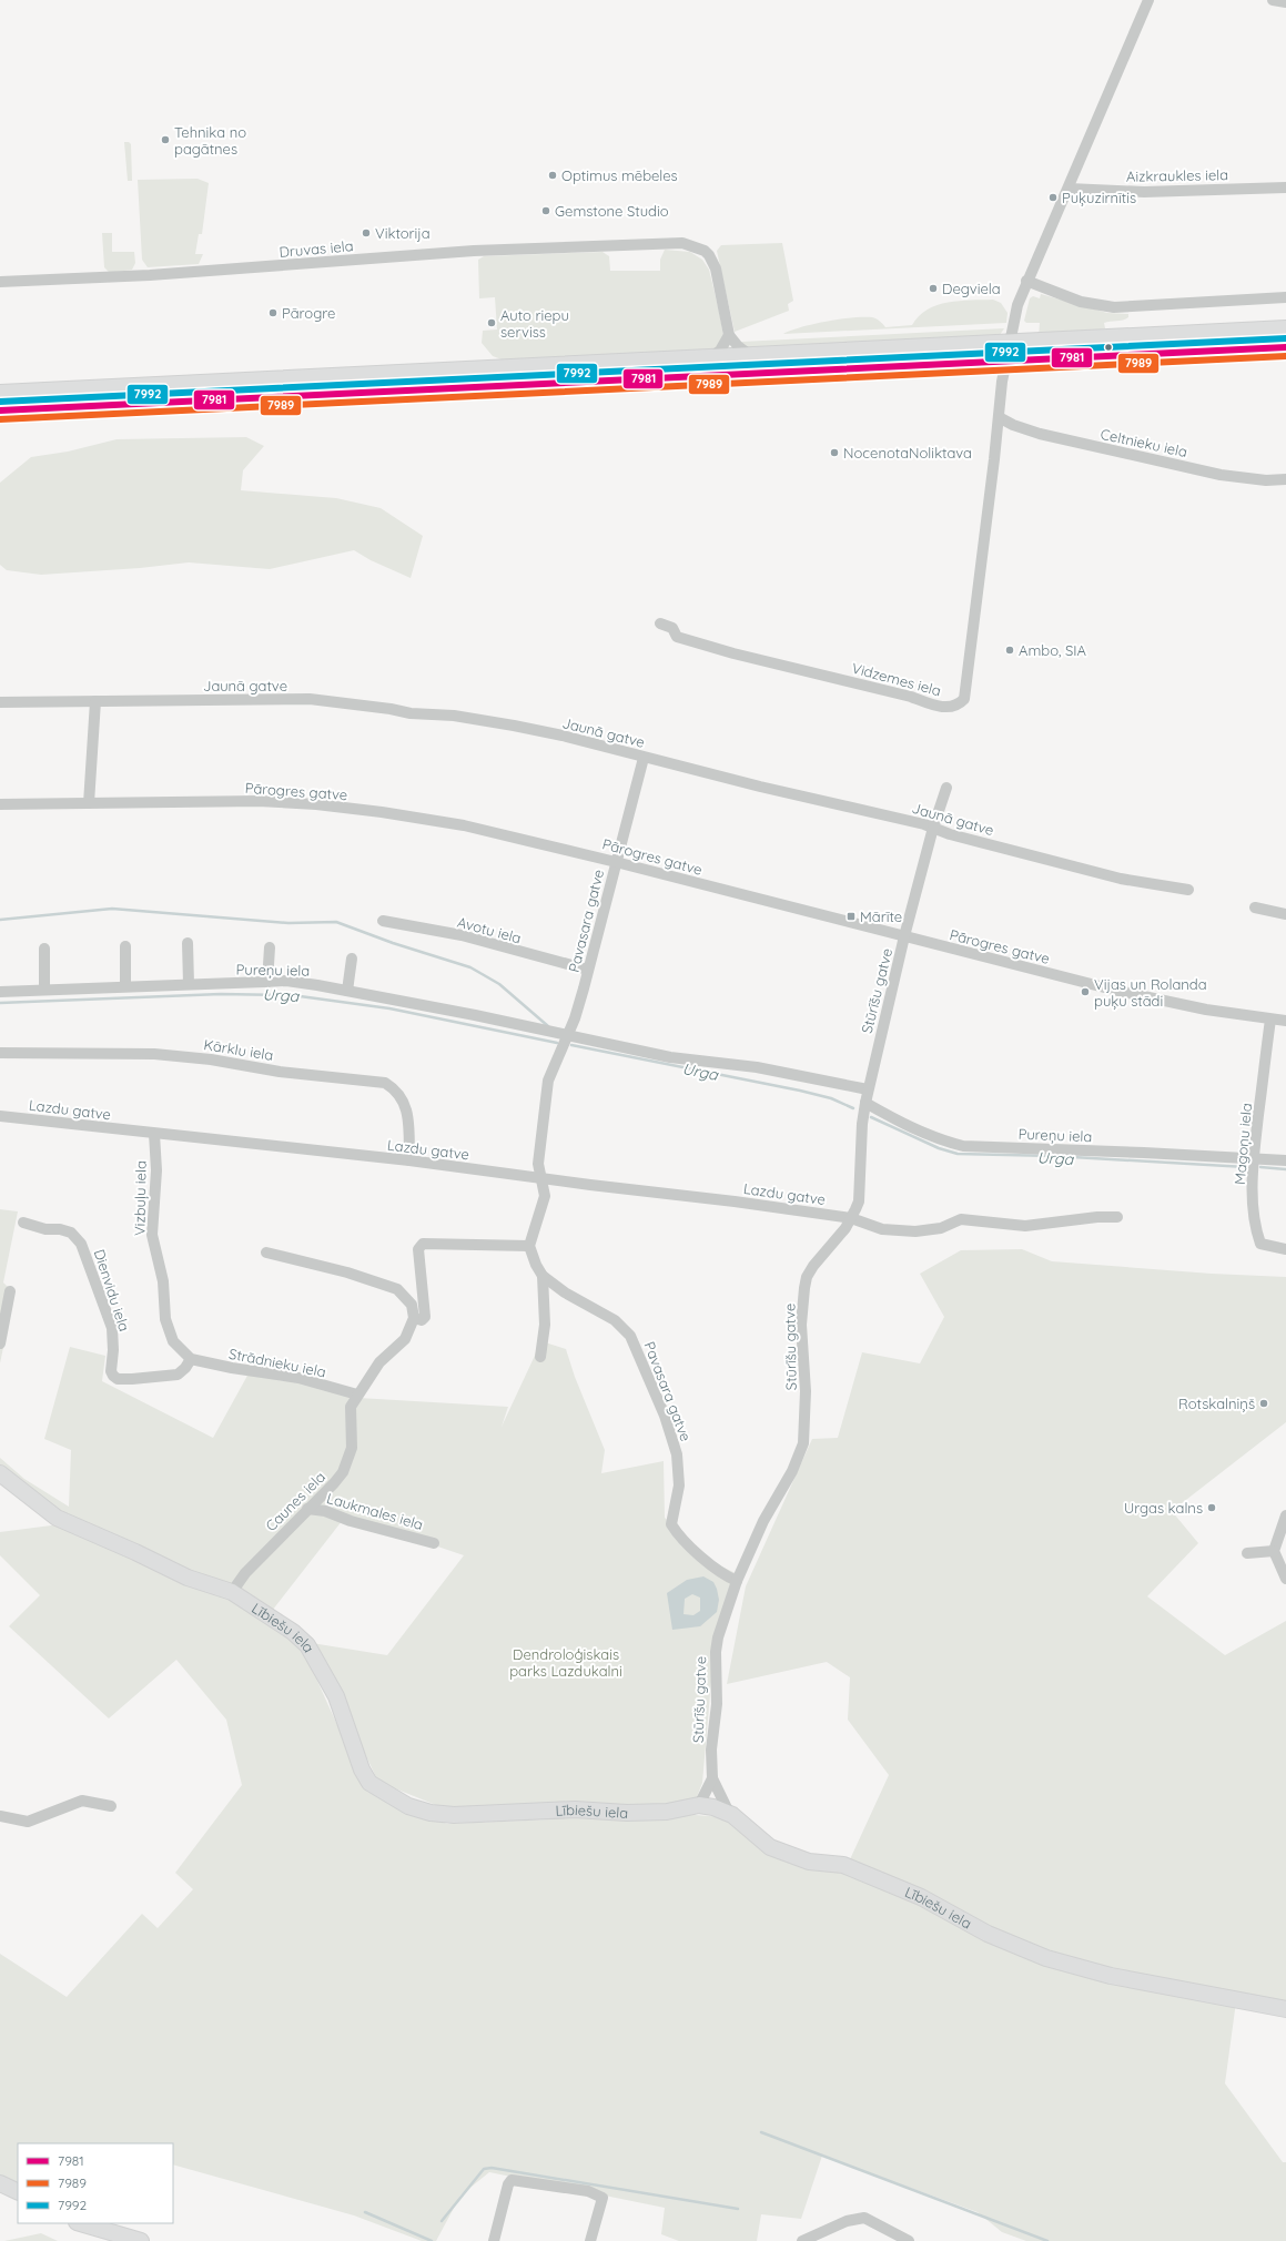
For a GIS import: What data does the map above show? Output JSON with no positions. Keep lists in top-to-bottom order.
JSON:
{
  "streets": {
    "street": [
      "Aizkraukles iela",
      "Druvas iela",
      "Celtnieku iela",
      "Vidzemes iela",
      "Jaunā gatve",
      "Pārogres gatve",
      "Pavasara gatve",
      "Avotu iela",
      "Pureņu iela",
      "Stūrīšu gatve",
      "Kārklu iela",
      "Lazdu gatve",
      "Magoņu iela",
      "Vizbuļu iela",
      "Dienvidu iela",
      "Strādnieku iela",
      "Caunes iela",
      "Laukmales iela",
      "Lībiešu iela"
    ]
  },
  "crossings": [
    ["Aizkraukles iela", "Vidzemes iela"],
    ["Celtnieku iela", "Vidzemes iela"],
    ["Jaunā gatve", "Pavasara gatve"],
    ["Jaunā gatve", "Stūrīšu gatve"],
    ["Pārogres gatve", "Pavasara gatve"],
    ["Pārogres gatve", "Stūrīšu gatve"],
    ["Pārogres gatve", "Magoņu iela"],
    ["Pavasara gatve", "Avotu iela"],
    ["Pavasara gatve", "Pureņu iela"],
    ["Pavasara gatve", "Stūrīšu gatve"],
    ["Pavasara gatve", "Lazdu gatve"],
    ["Pureņu iela", "Stūrīšu gatve"],
    ["Pureņu iela", "Magoņu iela"],
    ["Stūrīšu gatve", "Lazdu gatve"],
    ["Stūrīšu gatve", "Lībiešu iela"],
    ["Kārklu iela", "Lazdu gatve"],
    ["Lazdu gatve", "Vizbuļu iela"],
    ["Vizbuļu iela", "Dienvidu iela"],
    ["Vizbuļu iela", "Strādnieku iela"],
    ["Dienvidu iela", "Strādnieku iela"],
    ["Strādnieku iela", "Caunes iela"],
    ["Caunes iela", "Laukmales iela"],
    ["Caunes iela", "Lībiešu iela"]
  ],
  "water": ["Urga"],
  "parks": ["Dendroloģiskais parks Lazdukalni"],
  "places": {
    "other": [
      "Tehnika no pagātnes",
      "Optimus mēbeles",
      "Puķuzirnītis",
      "Gemstone Studio",
      "Viktorija",
      "Degviela",
      "Pārogre",
      "Auto riepu serviss",
      "NocenotaNoliktava",
      "Ambo, SIA",
      "Vijas un Rolanda puķu stādi",
      "Rotskalniņš",
      "Urgas kalns"
    ],
    "transit": ["Mārīte"]
  },
  "lines": ["transit line 7992", "transit line 7981", "transit line 7989"],
  "legend": ["7981", "7989", "7992"]
}
